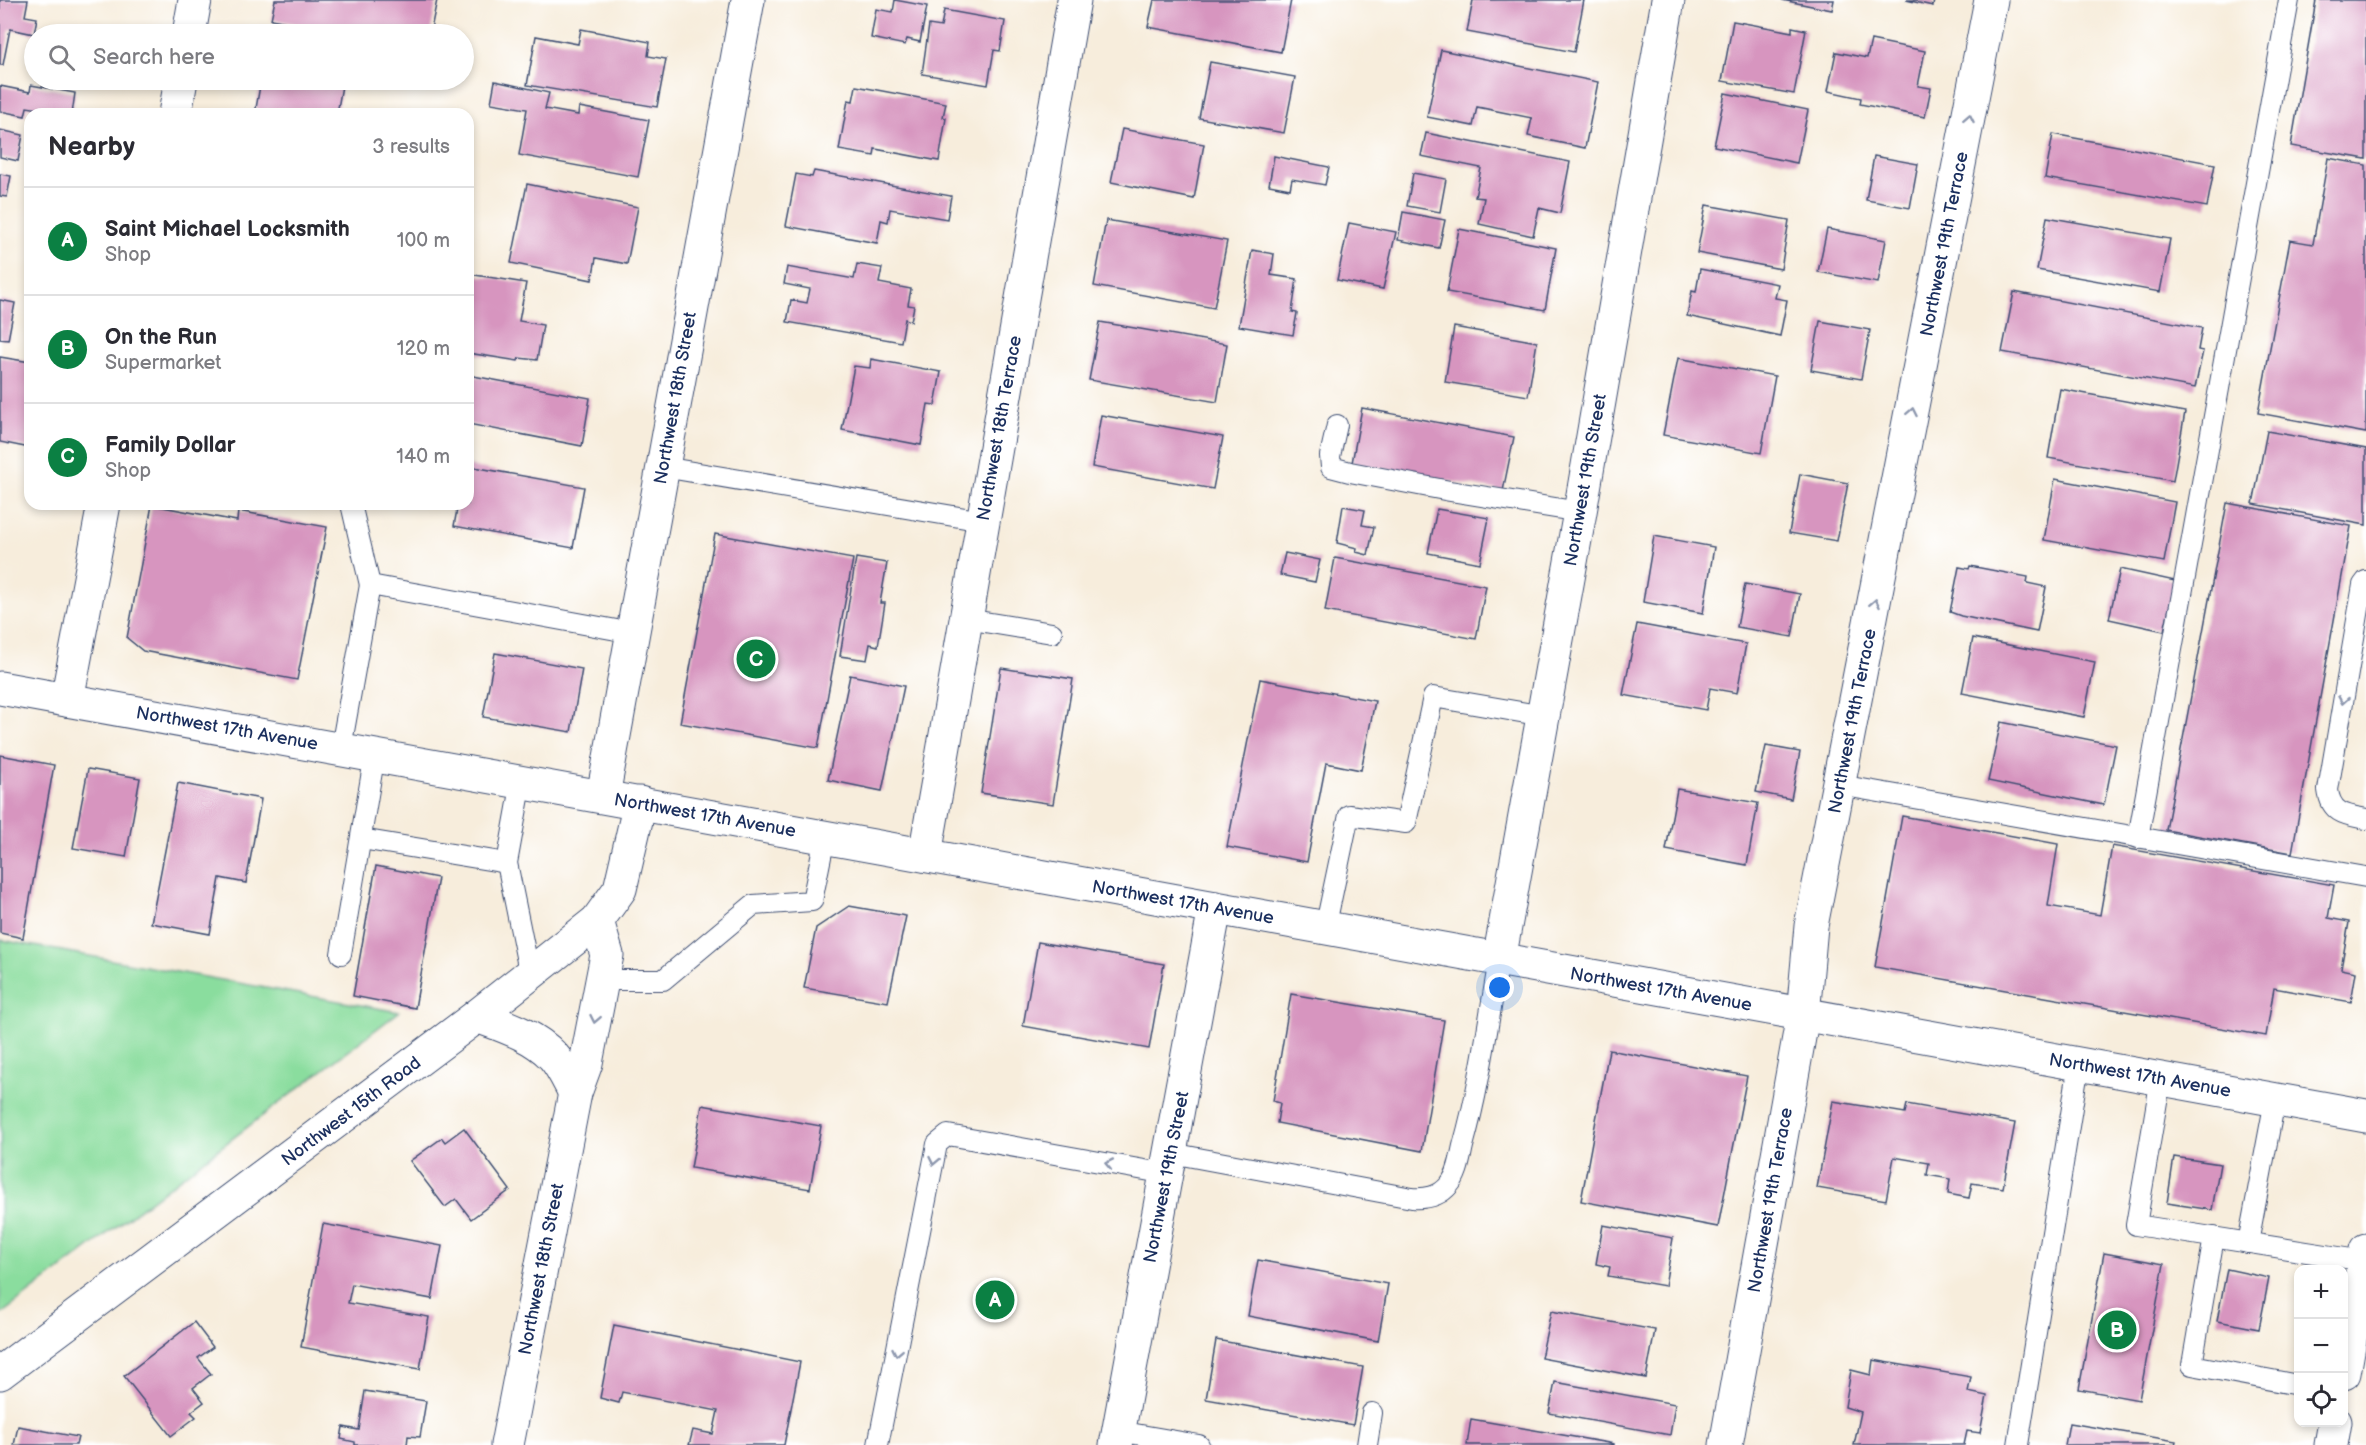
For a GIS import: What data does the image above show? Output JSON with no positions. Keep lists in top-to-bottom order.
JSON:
{
  "streets": {
    "street": [
      "Northwest 19th Terrace",
      "Northwest 18th Street",
      "Northwest 18th Terrace",
      "Northwest 19th Street",
      "Northwest 17th Avenue",
      "Northwest 15th Road"
    ]
  },
  "crossings": [
    ["Northwest 19th Terrace", "Northwest 17th Avenue"],
    ["Northwest 18th Street", "Northwest 17th Avenue"],
    ["Northwest 18th Street", "Northwest 15th Road"],
    ["Northwest 18th Terrace", "Northwest 17th Avenue"],
    ["Northwest 19th Street", "Northwest 17th Avenue"],
    ["Northwest 17th Avenue", "Northwest 15th Road"]
  ],
  "one_way": ["Northwest 19th Terrace"],
  "page": {
    "search": "Search here",
    "heading": ["Nearby", "3 results"],
    "list": [
      {
        "mark": "A",
        "name": "Saint Michael Locksmith",
        "note": "Shop",
        "value": "100 m"
      },
      {
        "mark": "B",
        "name": "On the Run",
        "note": "Supermarket",
        "value": "120 m"
      },
      {
        "mark": "C",
        "name": "Family Dollar",
        "note": "Shop",
        "value": "140 m"
      }
    ],
    "pins": ["C", "A", "B"],
    "map_buttons": ["+", "−"]
  }
}
